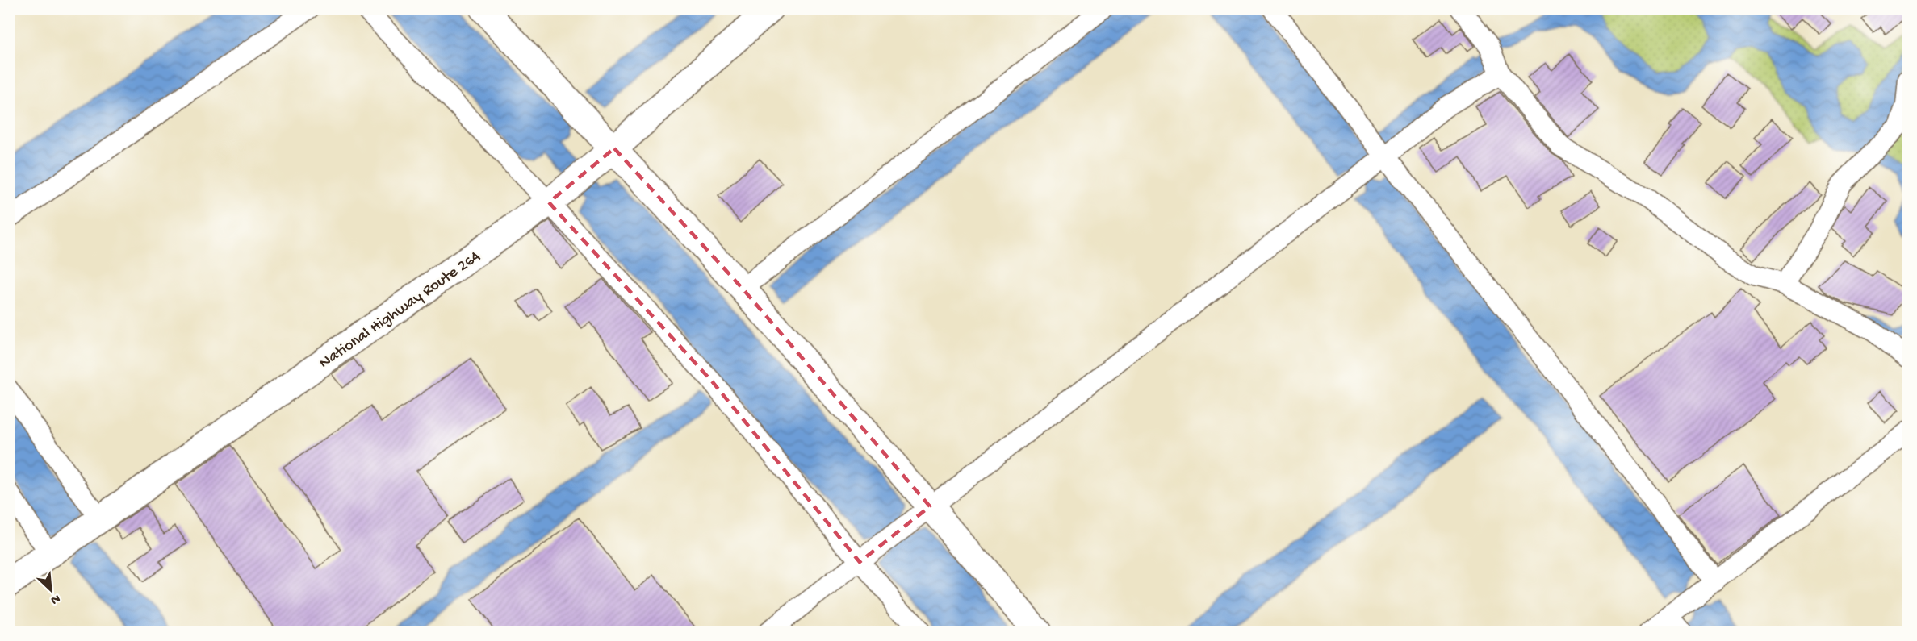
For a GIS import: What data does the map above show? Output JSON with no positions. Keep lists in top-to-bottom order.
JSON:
{
  "streets": {
    "main road": ["National Highway Route 264"]
  },
  "north": "bottom right"
}
